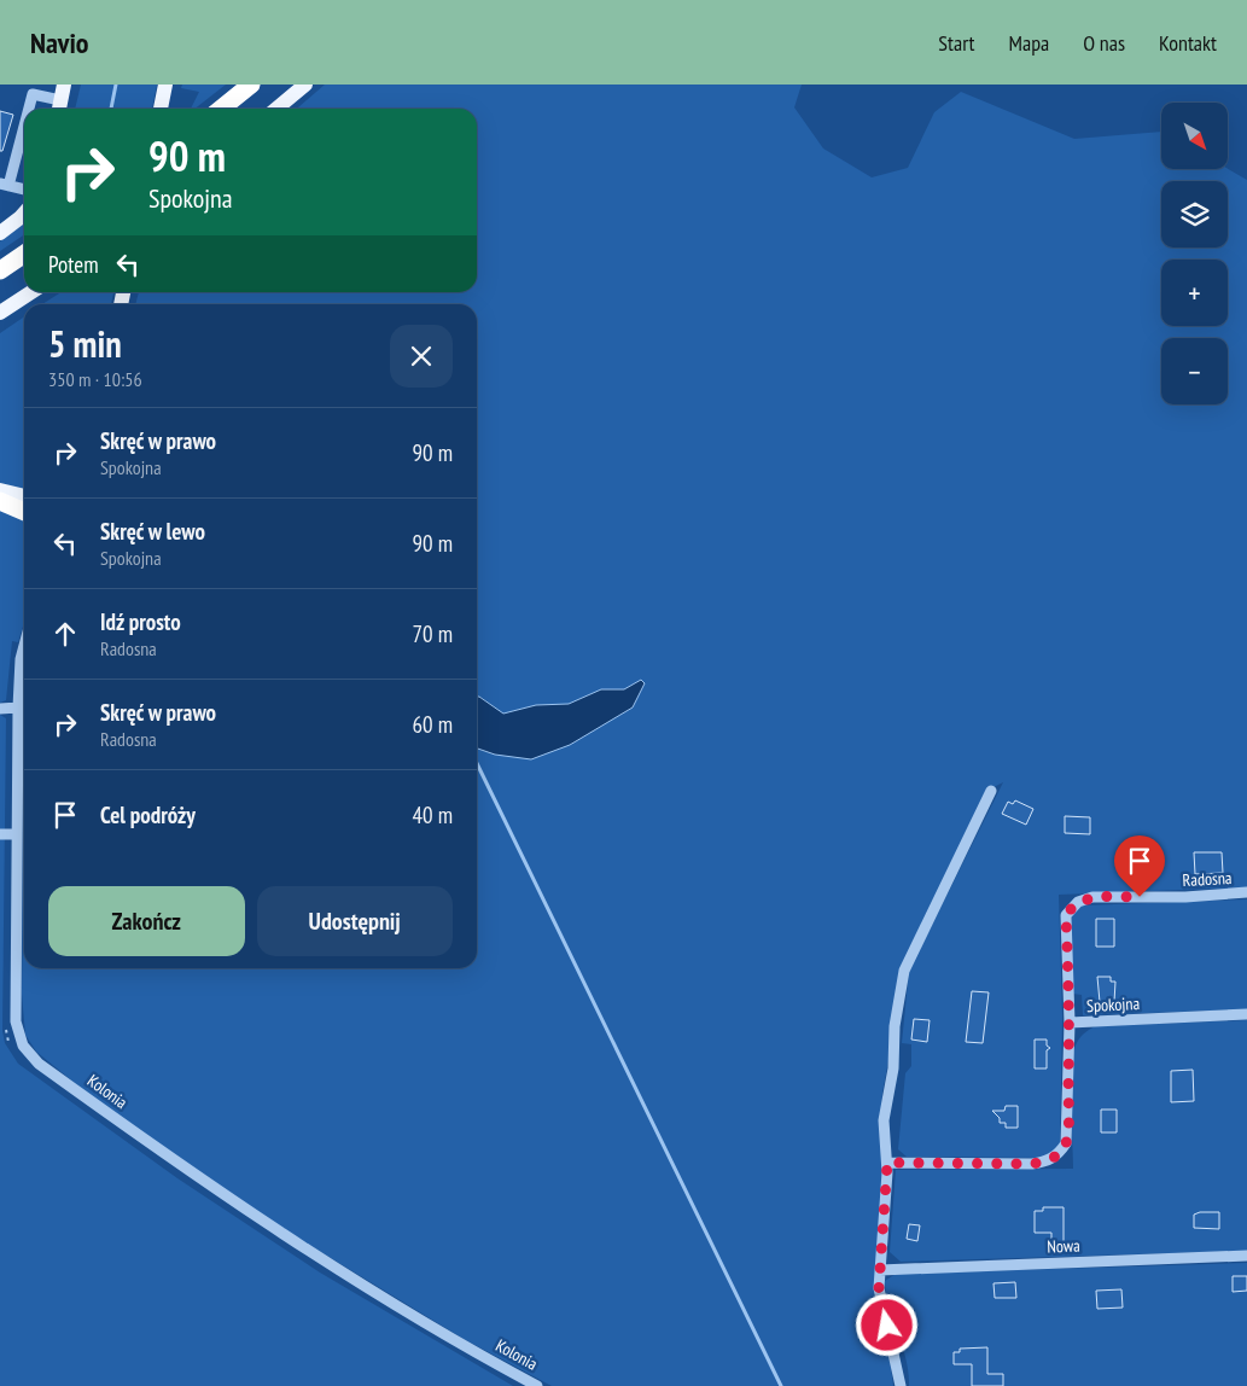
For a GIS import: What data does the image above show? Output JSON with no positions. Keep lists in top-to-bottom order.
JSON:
{
  "streets": {
    "street": [
      "Radosna",
      "Spokojna",
      "Kolonia",
      "Nowa"
    ]
  },
  "crossings": [
    ["Radosna", "Spokojna"]
  ],
  "north": "bottom right",
  "page": {
    "header": "Navio",
    "nav": [
      "Start",
      "Mapa",
      "O nas",
      "Kontakt"
    ],
    "map_buttons": ["+", "−"],
    "turn": ["90 m", "Spokojna"],
    "then": "Potem",
    "heading": ["5 min", "350 m · 10:56"],
    "list": [
      {
        "name": "Skręć w prawo",
        "note": "Spokojna",
        "value": "90 m"
      },
      {
        "name": "Skręć w lewo",
        "note": "Spokojna",
        "value": "90 m"
      },
      {
        "name": "Idź prosto",
        "note": "Radosna",
        "value": "70 m"
      },
      {
        "name": "Skręć w prawo",
        "note": "Radosna",
        "value": "60 m"
      },
      {
        "name": "Cel podróży",
        "value": "40 m"
      }
    ],
    "buttons": ["Zakończ", "Udostępnij"]
  }
}
